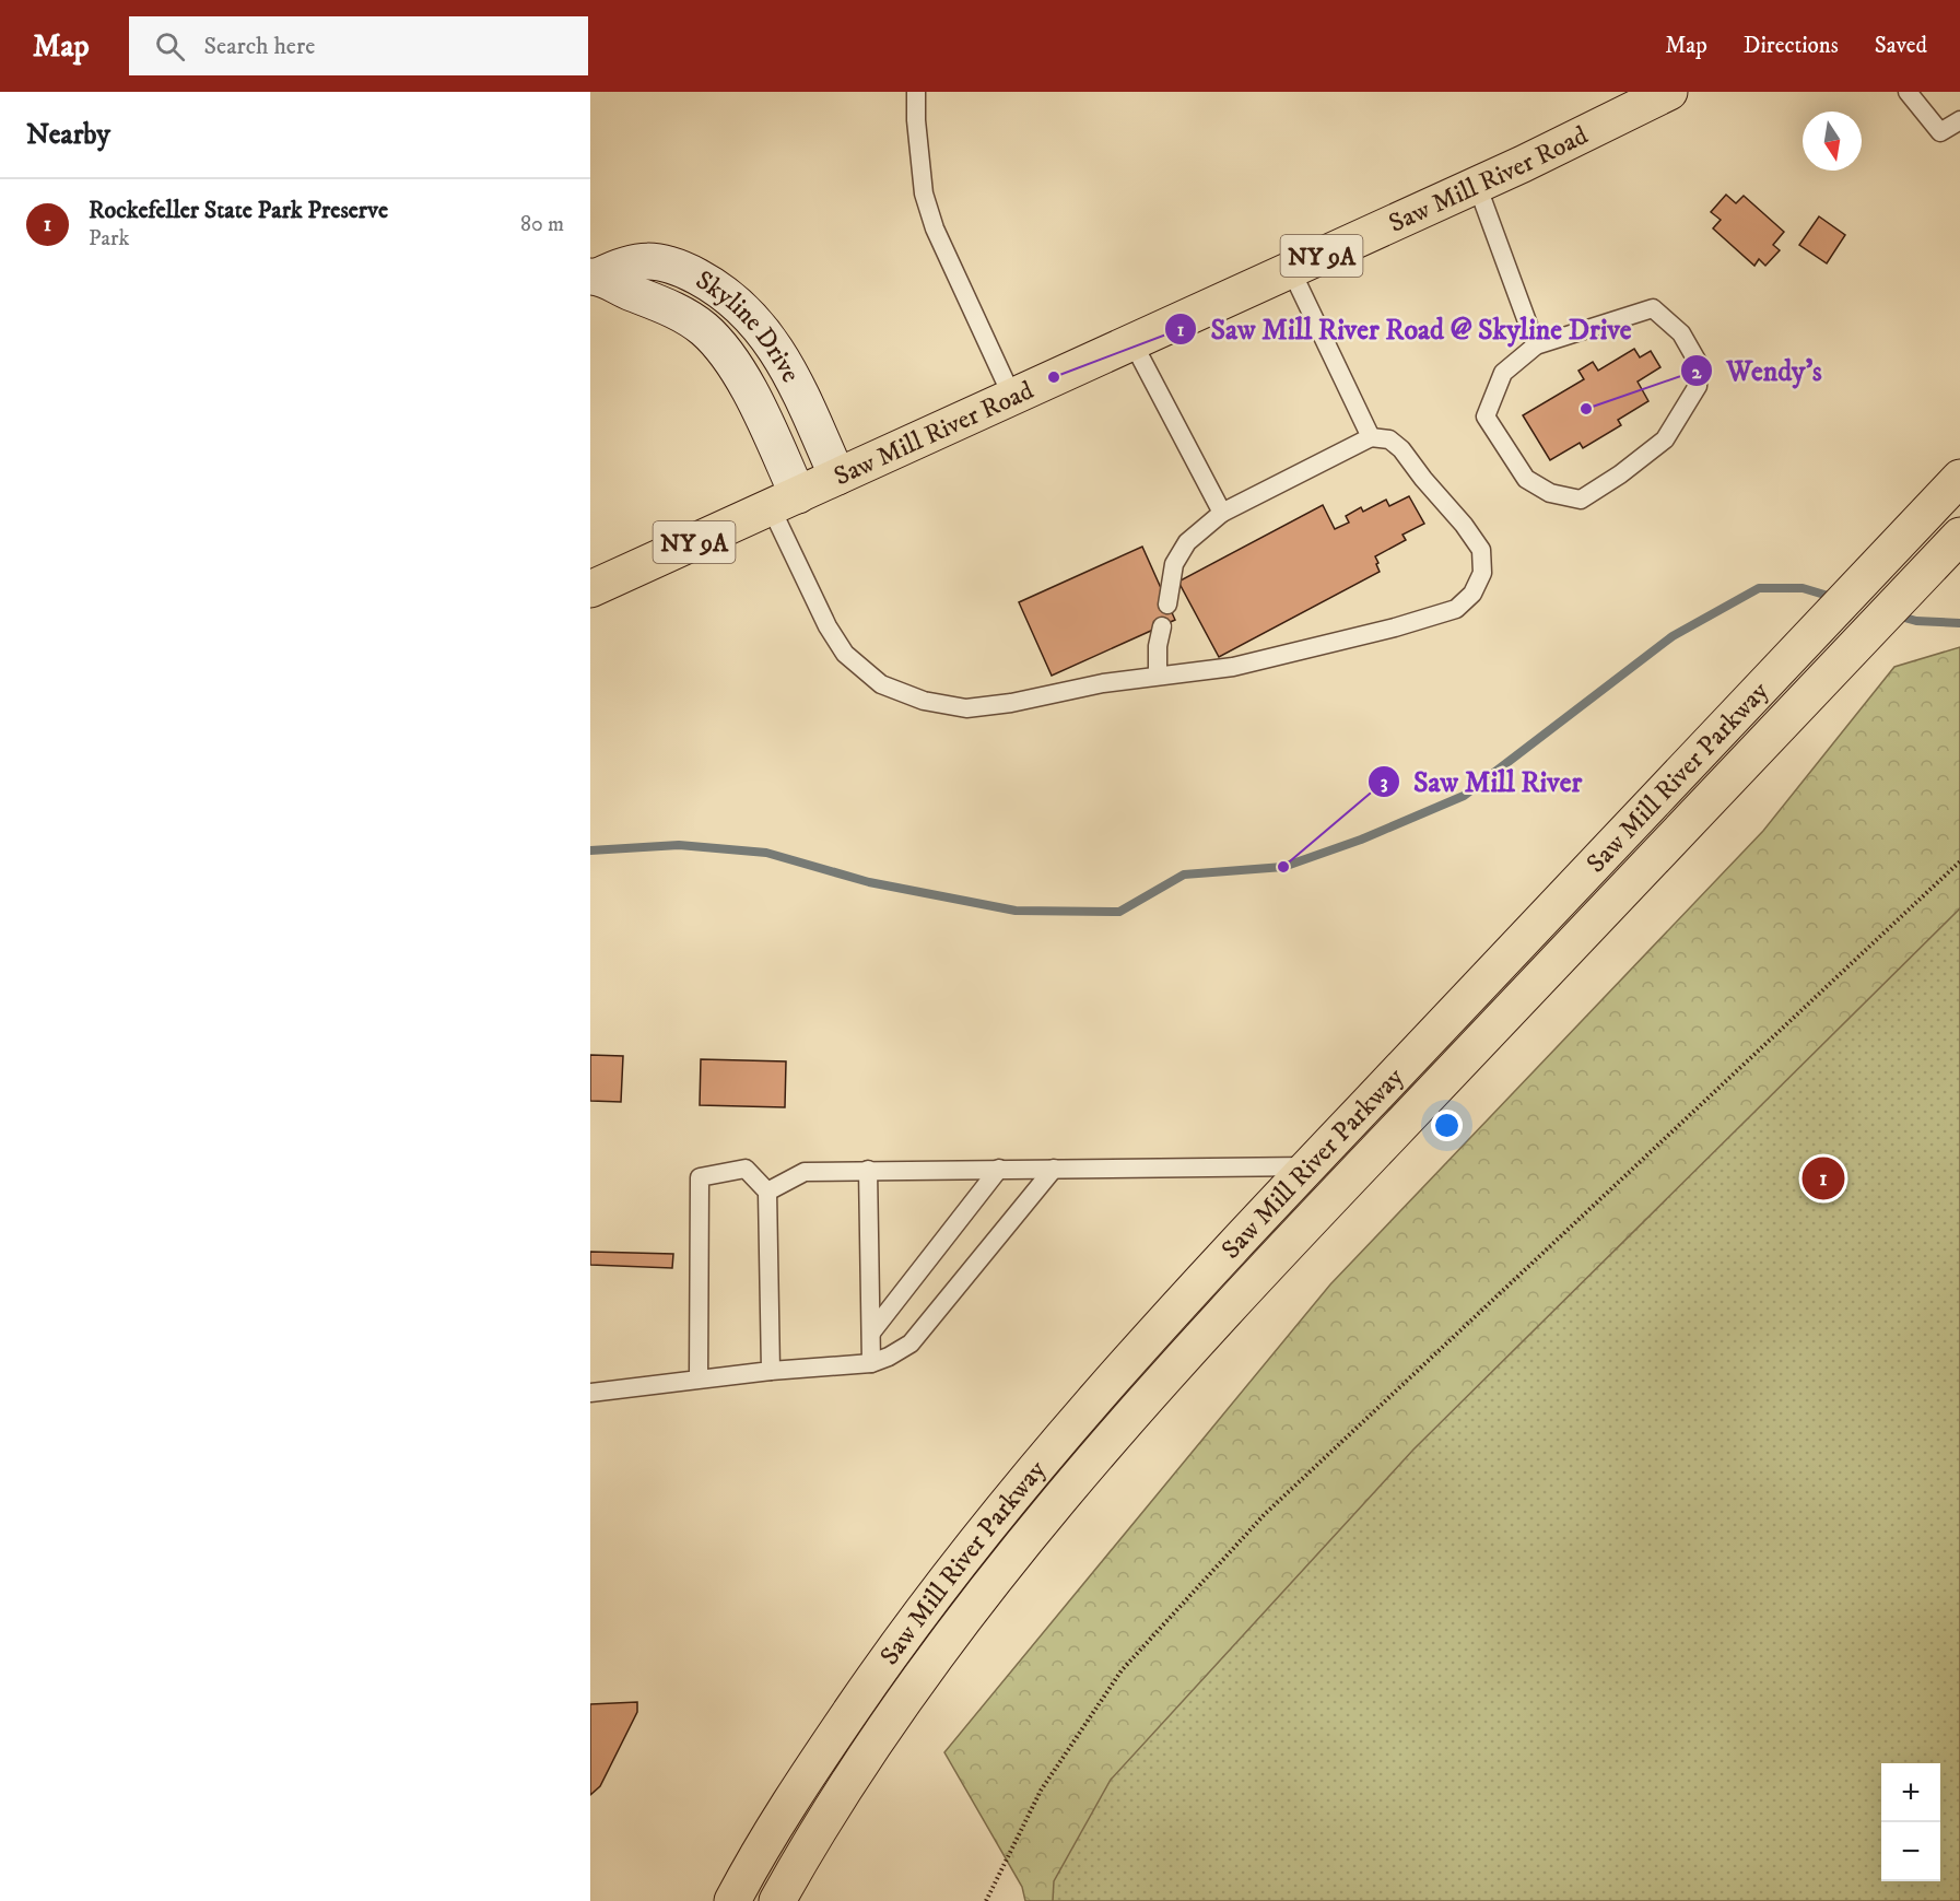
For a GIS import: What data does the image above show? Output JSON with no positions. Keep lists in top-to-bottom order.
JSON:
{
  "streets": {
    "main road": ["Saw Mill River Road", "NY 9A", "Saw Mill River Parkway"],
    "street": ["Skyline Drive"]
  },
  "crossings": [
    ["Saw Mill River Road", "Skyline Drive"]
  ],
  "places": ["Saw Mill River Road @ Skyline Drive", "Wendy's", "Saw Mill River"],
  "north": "bottom",
  "page": {
    "header": "Map",
    "search": "Search here",
    "nav": ["Map", "Directions", "Saved"],
    "heading": "Nearby",
    "list": [
      {
        "mark": "1",
        "name": "Rockefeller State Park Preserve",
        "note": "Park",
        "value": "80 m"
      }
    ],
    "pins": "1",
    "map_buttons": ["+", "−"]
  }
}
